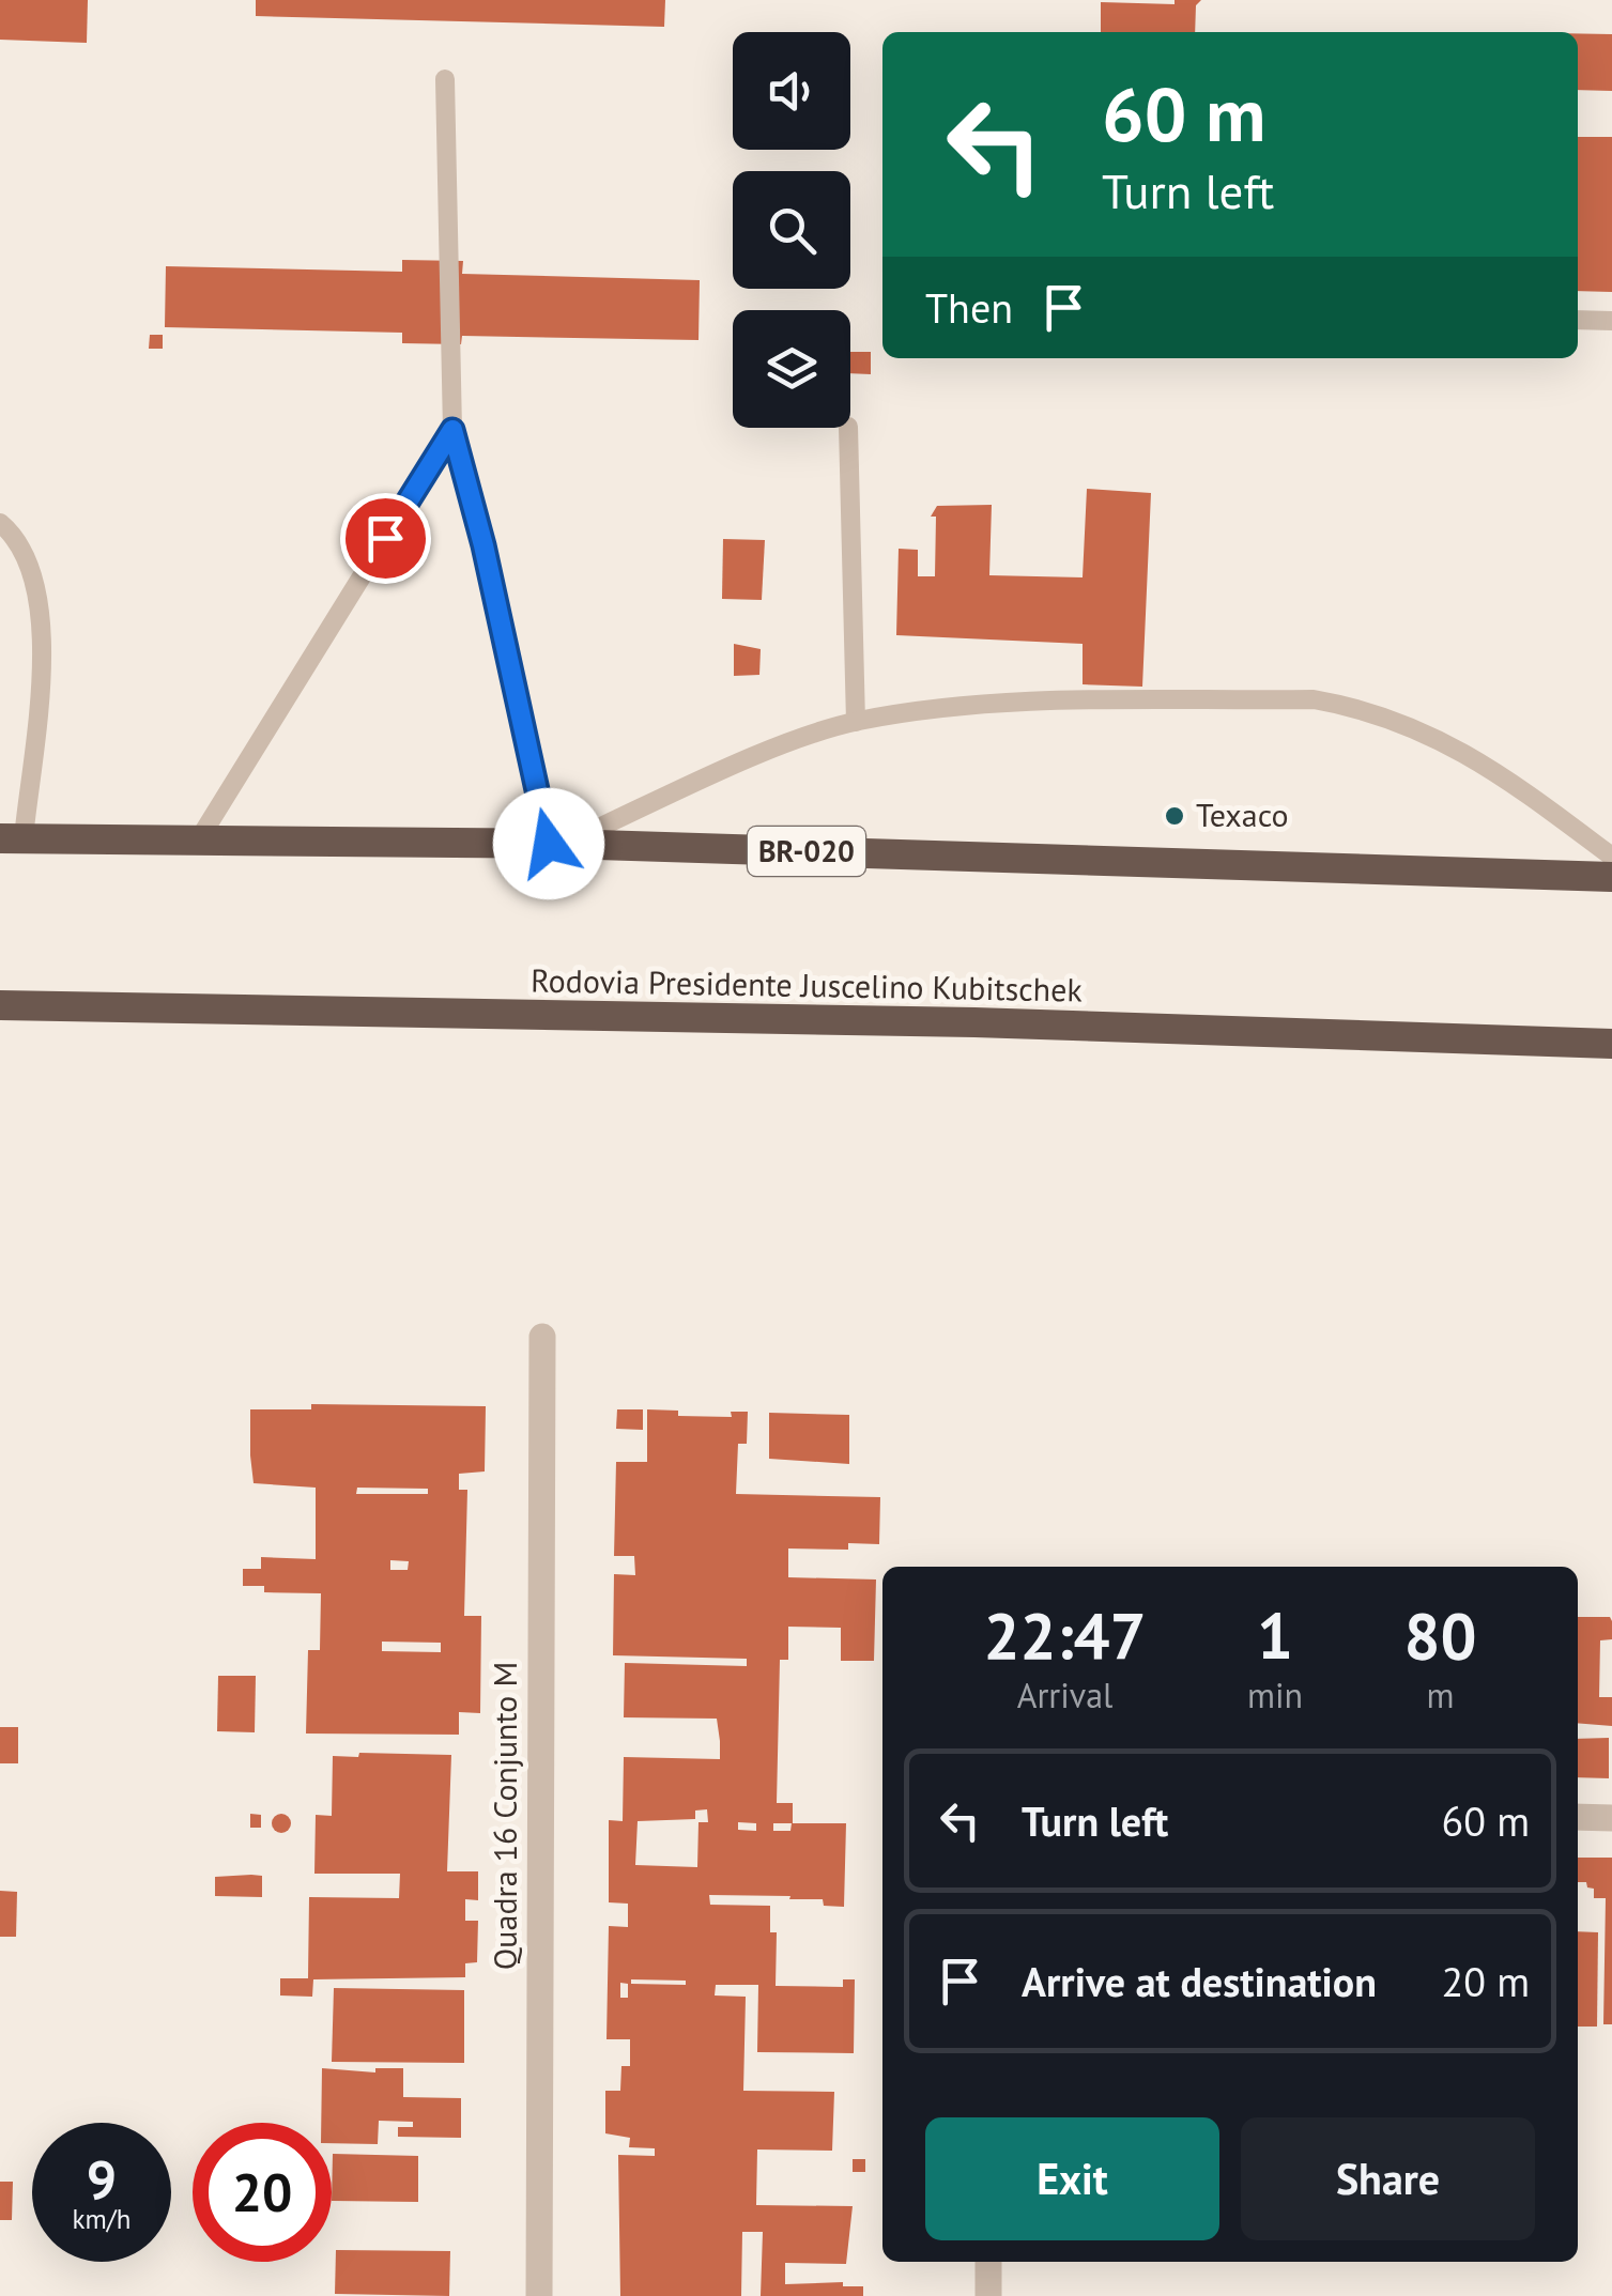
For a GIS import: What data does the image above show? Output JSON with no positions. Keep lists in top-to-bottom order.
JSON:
{
  "streets": {
    "highway": ["BR-020", "Rodovia Presidente Juscelino Kubitschek"],
    "street": ["Quadra 16 Conjunto M"]
  },
  "places": ["Texaco"],
  "page": {
    "turn": ["60 m", "Turn left"],
    "then": "Then",
    "eta": [
      "22:47",
      "Arrival",
      "1",
      "min",
      "80",
      "m"
    ],
    "list": [
      {
        "name": "Turn left",
        "value": "60 m"
      },
      {
        "name": "Arrive at destination",
        "value": "20 m"
      }
    ],
    "buttons": ["Exit", "Share"],
    "speed": "9 km/h",
    "limit": "20"
  }
}
